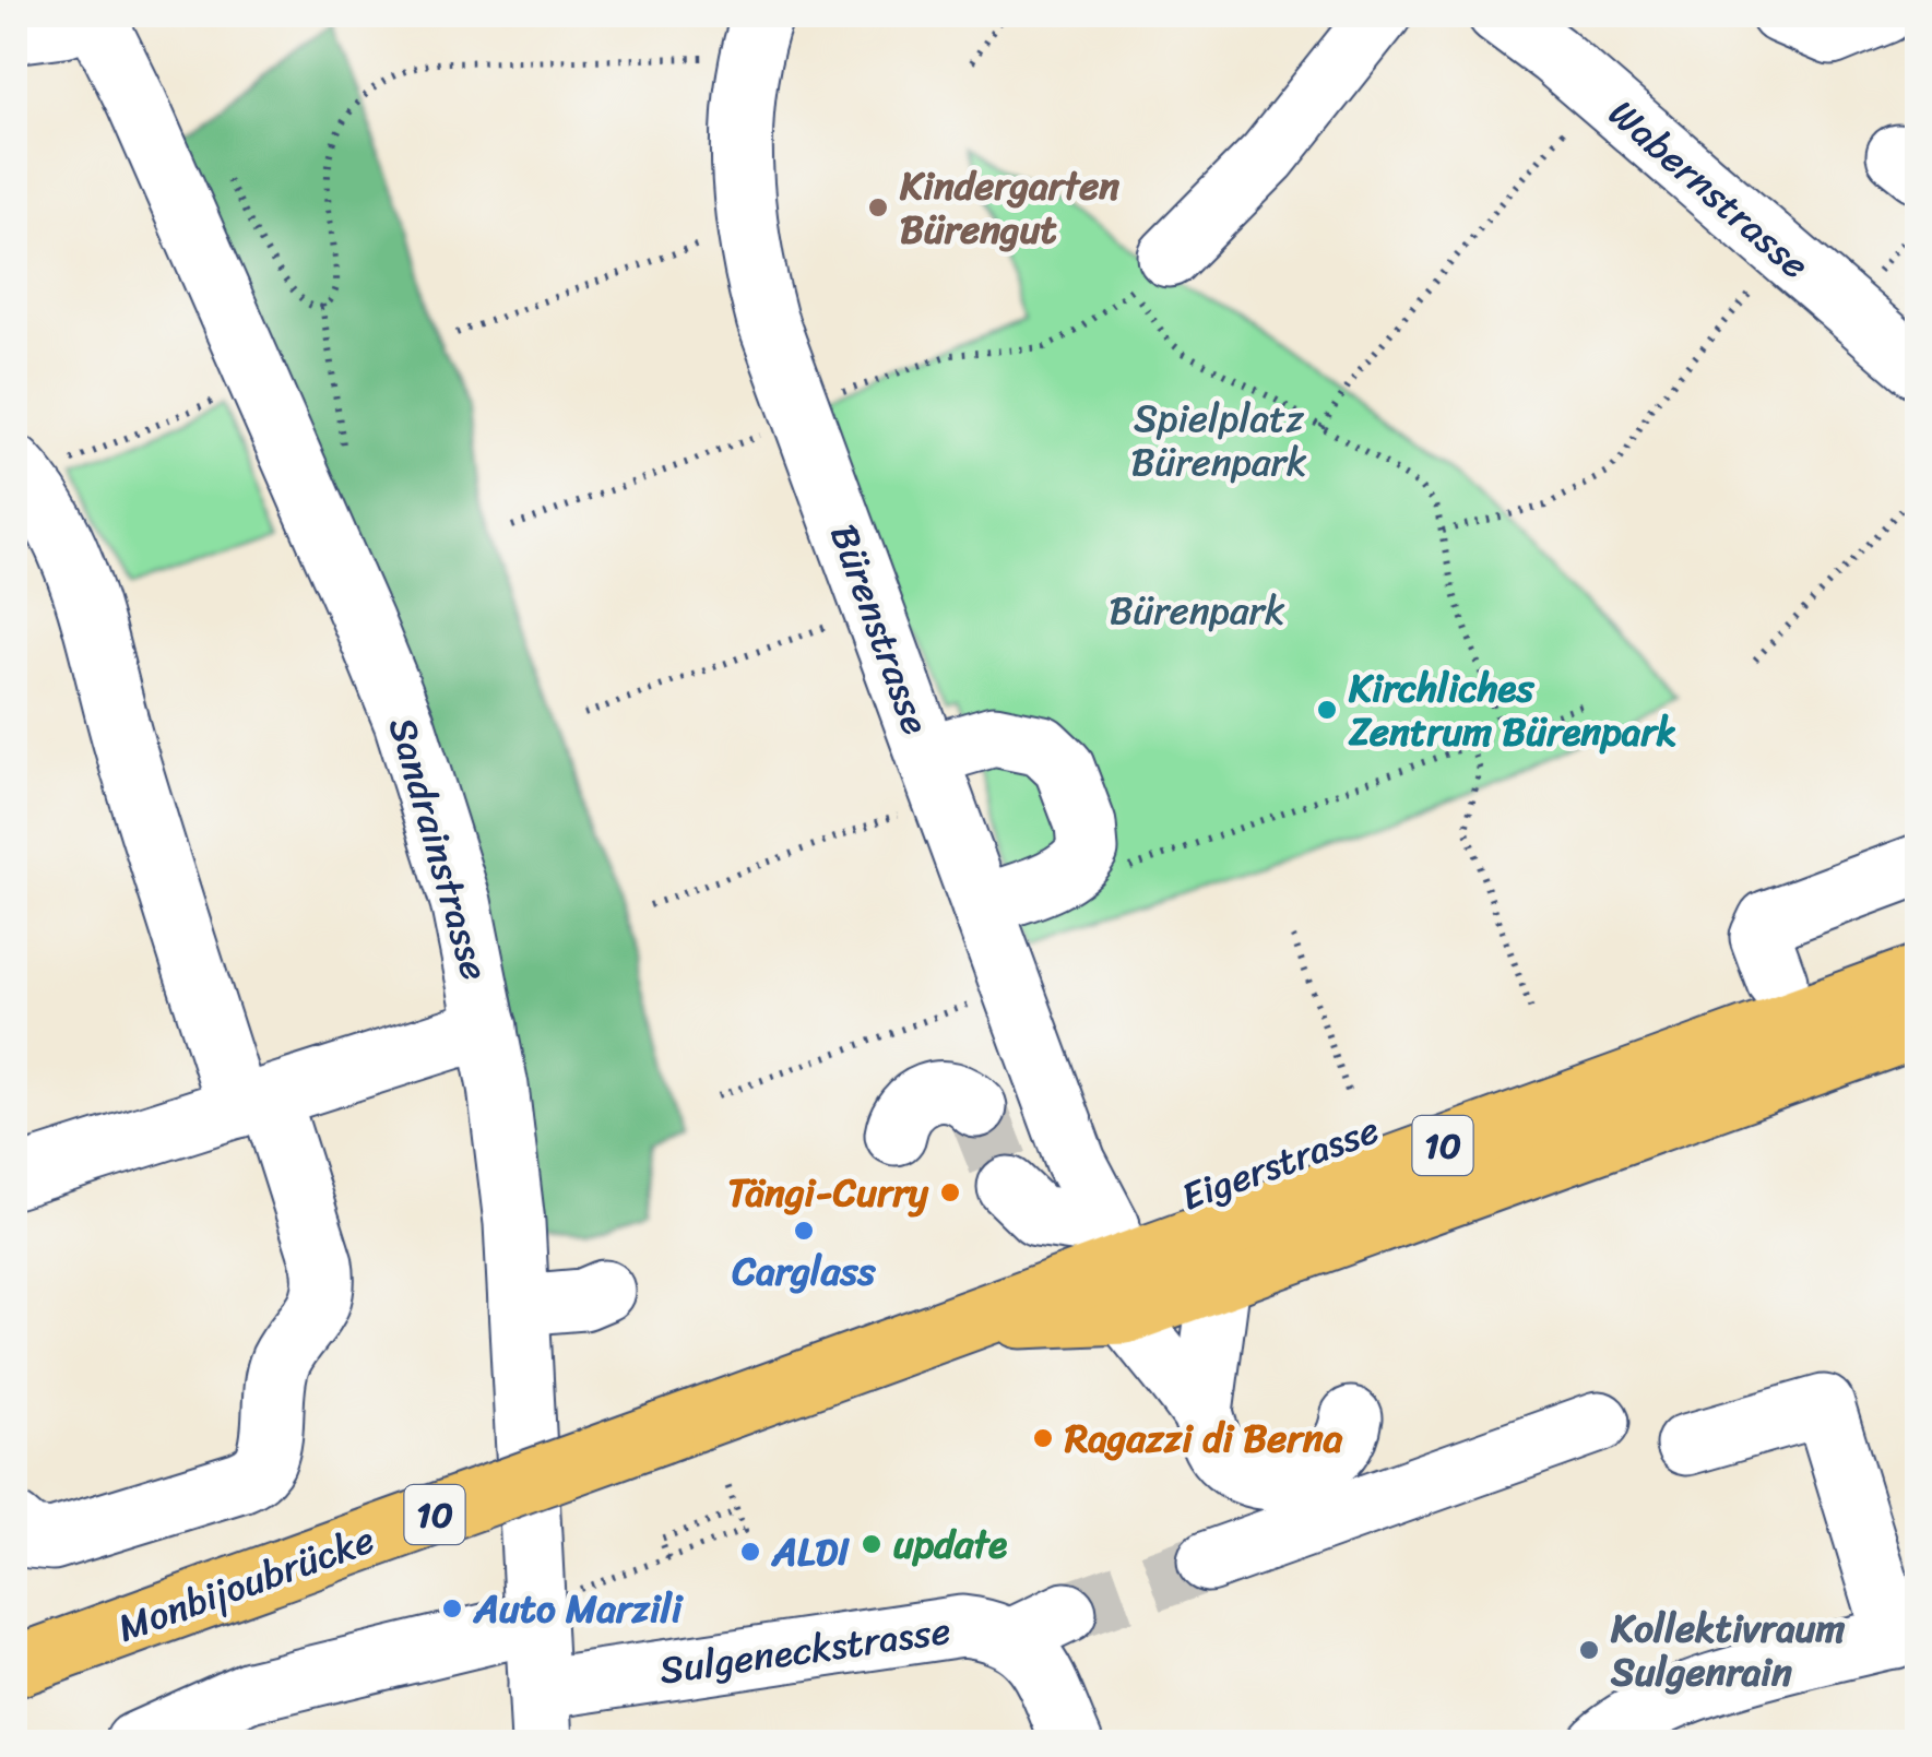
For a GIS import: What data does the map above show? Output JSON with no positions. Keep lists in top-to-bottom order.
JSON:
{
  "streets": {
    "main road": ["10", "Eigerstrasse", "Monbijoubrücke"],
    "street": [
      "Wabernstrasse",
      "Bürenstrasse",
      "Sandrainstrasse",
      "Sulgeneckstrasse"
    ]
  },
  "crossings": [
    ["Bürenstrasse", "Eigerstrasse"],
    ["Sandrainstrasse", "Sulgeneckstrasse"],
    ["Eigerstrasse", "Monbijoubrücke"]
  ],
  "parks": ["Spielplatz Bürenpark", "Bürenpark"],
  "places": [
    "Kindergarten Bürengut",
    "Kirchliches Zentrum Bürenpark",
    "Tängi-Curry",
    "Carglass",
    "Ragazzi di Berna",
    "update",
    "ALDI",
    "Auto Marzili",
    "Kollektivraum Sulgenrain"
  ]
}
